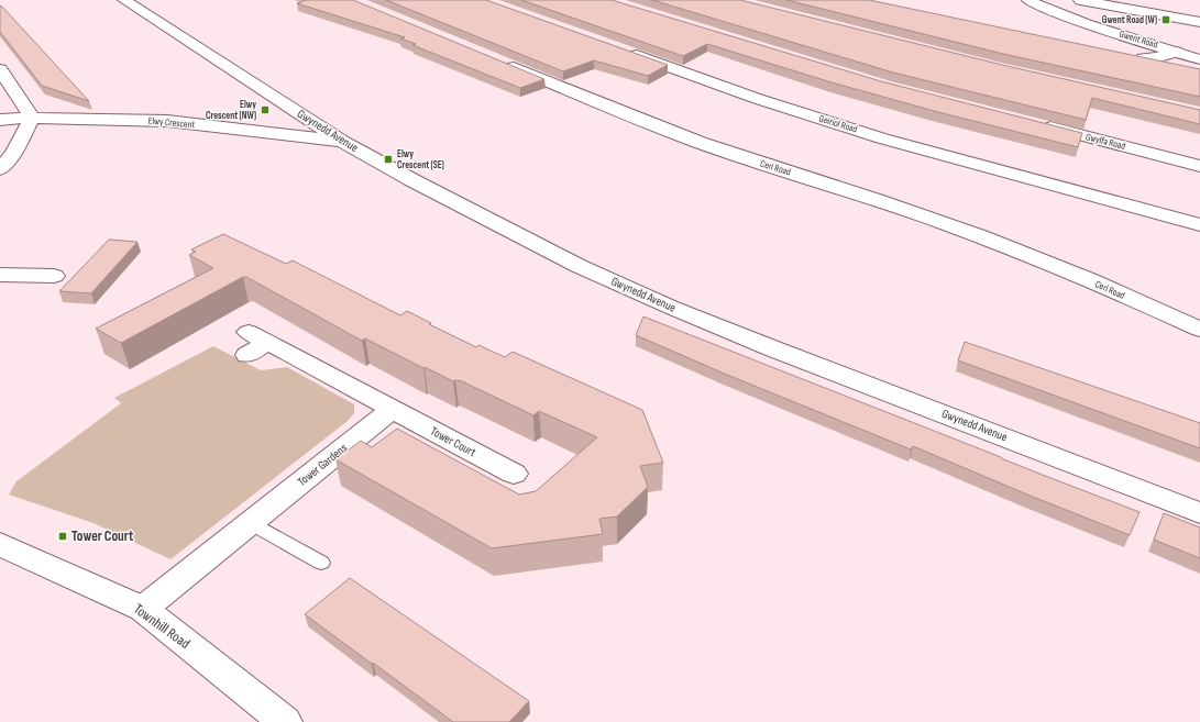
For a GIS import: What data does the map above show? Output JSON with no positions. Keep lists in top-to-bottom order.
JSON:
{
  "streets": {
    "street": [
      "Gwent Road",
      "Elwy Crescent",
      "Geiriol Road",
      "Gwynedd Avenue",
      "Gwylfa Road",
      "Ceri Road",
      "Tower Court",
      "Tower Gardens",
      "Townhill Road"
    ]
  },
  "crossings": [
    ["Elwy Crescent", "Gwynedd Avenue"],
    ["Tower Court", "Tower Gardens"],
    ["Tower Gardens", "Townhill Road"]
  ],
  "places": {
    "transit": [
      "Gwent Road (W)",
      "Elwy Crescent (NW)",
      "Elwy Crescent (SE)",
      "Tower Court"
    ]
  }
}
